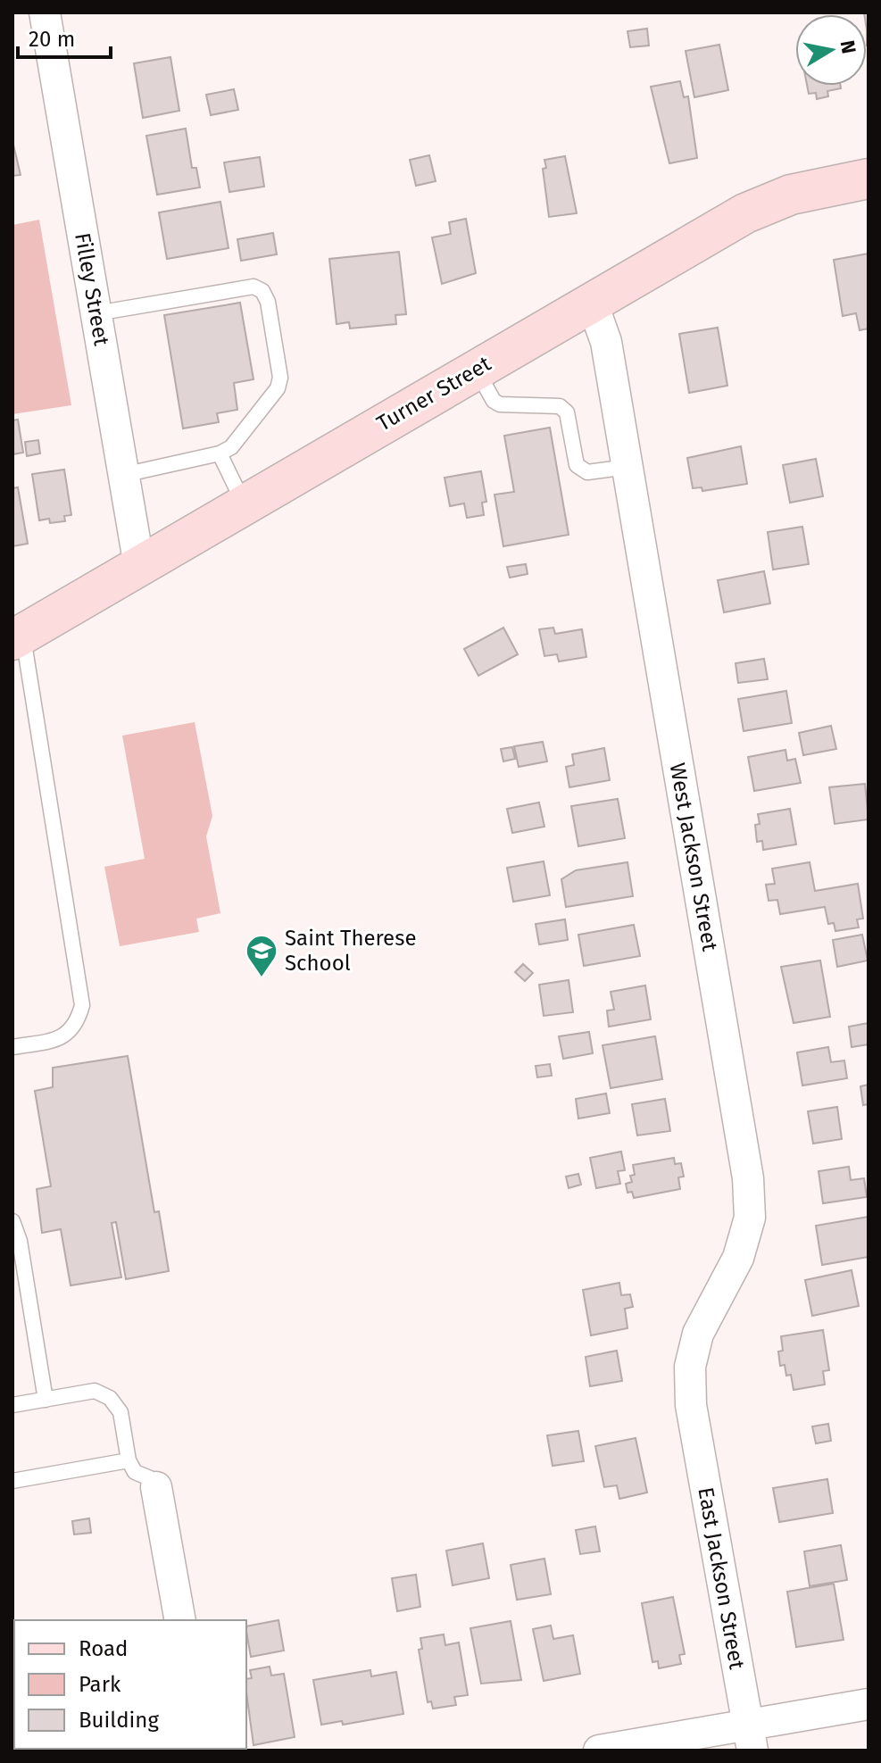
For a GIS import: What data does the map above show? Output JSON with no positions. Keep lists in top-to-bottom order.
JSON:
{
  "streets": {
    "street": [
      "Filley Street",
      "Turner Street",
      "West Jackson Street",
      "East Jackson Street"
    ]
  },
  "crossings": [
    ["Filley Street", "Turner Street"],
    ["Turner Street", "West Jackson Street"],
    ["West Jackson Street", "East Jackson Street"]
  ],
  "places": {
    "school or university": ["Saint Therese School"]
  },
  "legend": ["Road", "Park", "Building"],
  "scale_bar": "20 m",
  "north": "right"
}
